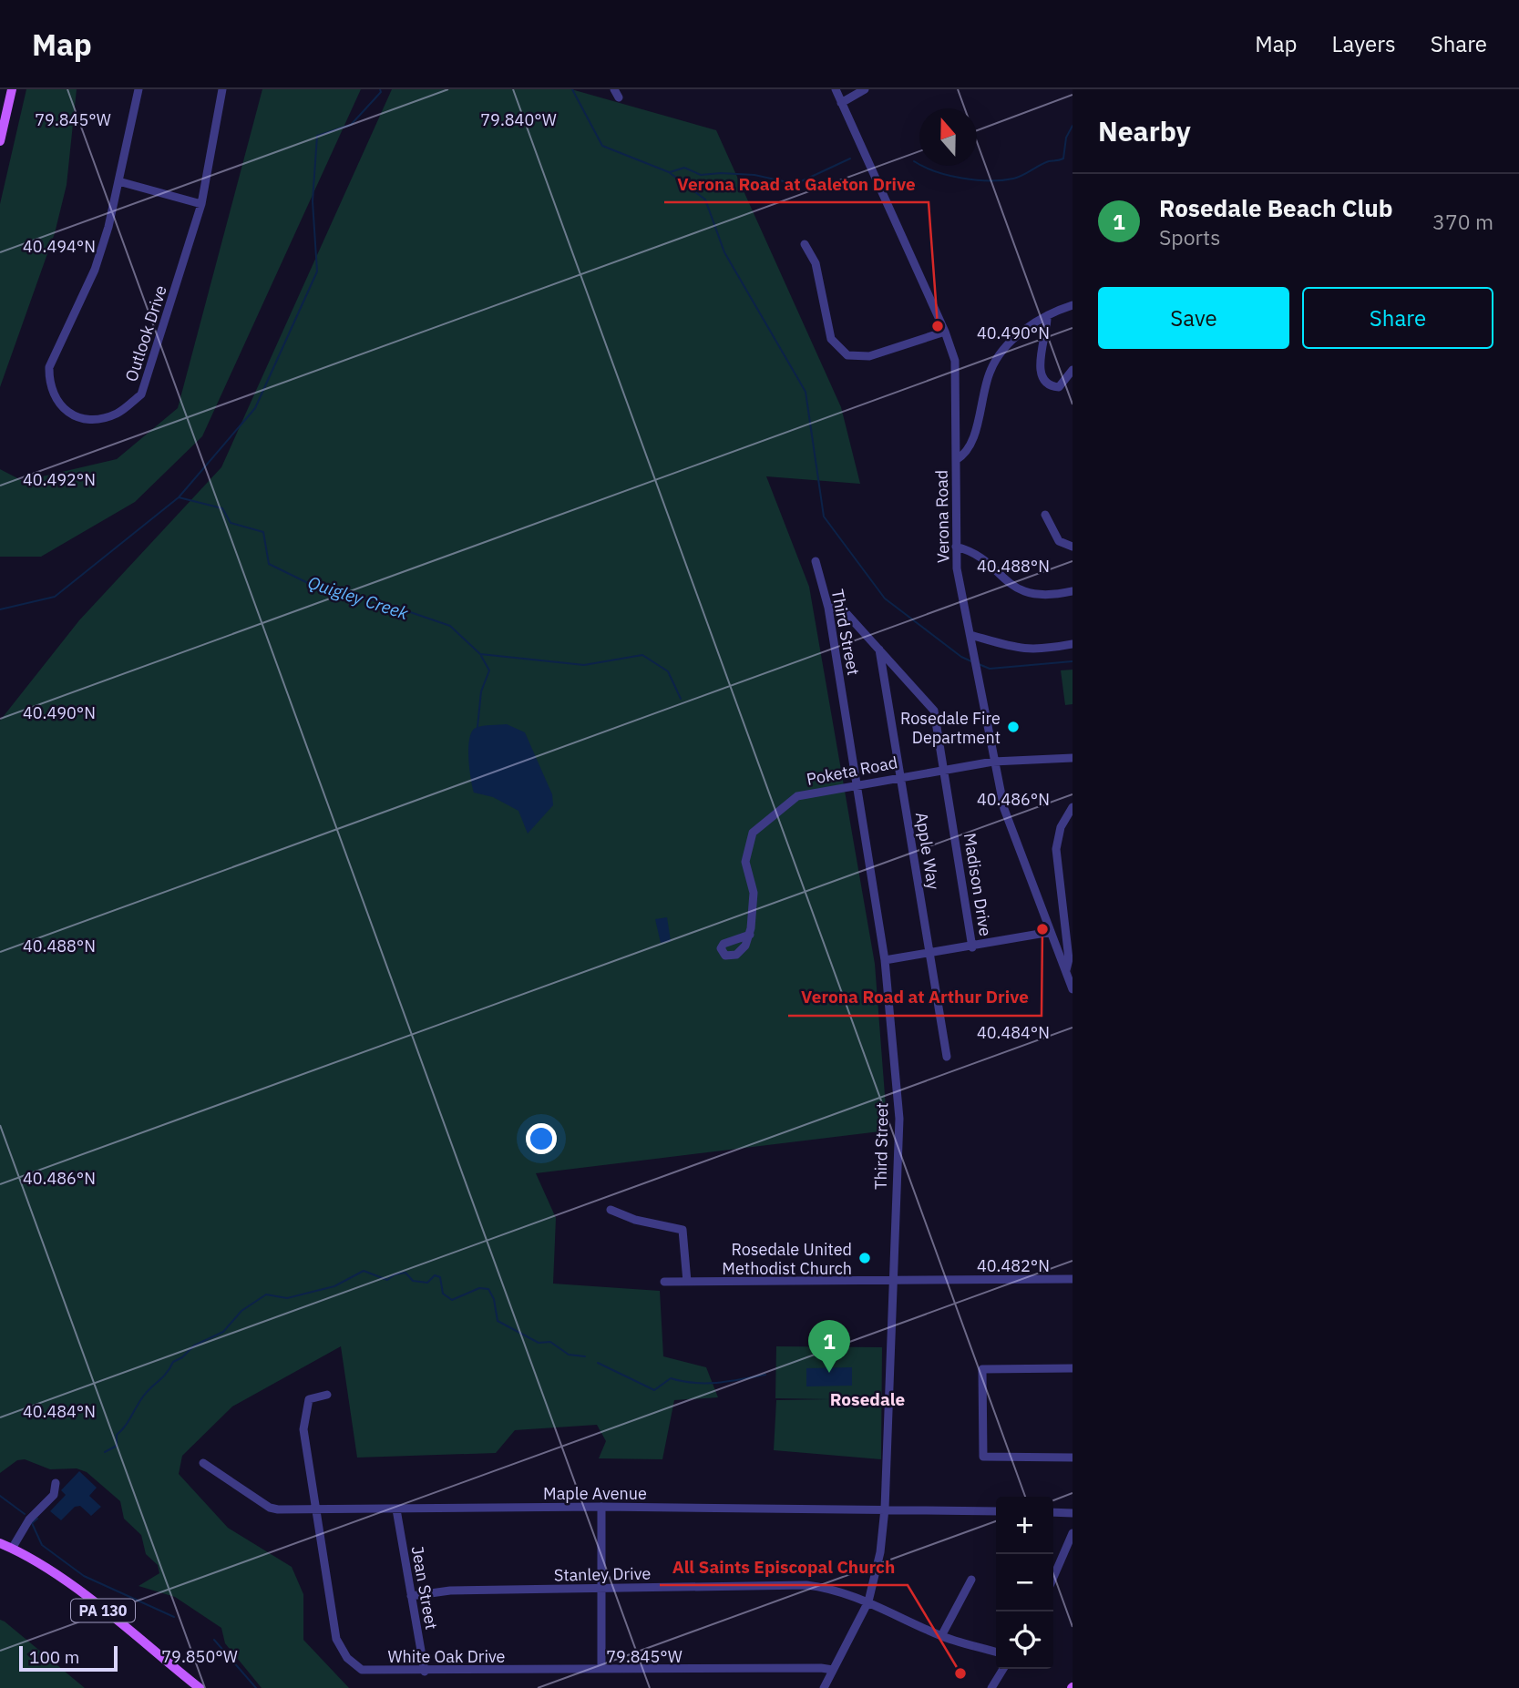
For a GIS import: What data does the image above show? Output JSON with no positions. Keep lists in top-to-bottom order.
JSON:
{
  "streets": {
    "main road": ["PA 130"],
    "street": [
      "Outlook Drive",
      "Verona Road",
      "Third Street",
      "Poketa Road",
      "Apple Way",
      "Madison Drive",
      "Maple Avenue",
      "Stanley Drive",
      "Jean Street",
      "White Oak Drive"
    ]
  },
  "crossings": [
    ["Verona Road", "Poketa Road"],
    ["Third Street", "Poketa Road"],
    ["Third Street", "Madison Drive"],
    ["Third Street", "Maple Avenue"],
    ["Third Street", "Stanley Drive"],
    ["Third Street", "White Oak Drive"],
    ["Poketa Road", "Apple Way"],
    ["Poketa Road", "Madison Drive"],
    ["Apple Way", "Madison Drive"],
    ["Maple Avenue", "Jean Street"],
    ["Maple Avenue", "White Oak Drive"],
    ["Stanley Drive", "Jean Street"],
    ["Jean Street", "White Oak Drive"]
  ],
  "districts": ["Rosedale"],
  "water": ["Quigley Creek"],
  "places": [
    "Verona Road at Galeton Drive",
    "Rosedale Fire Department",
    "Verona Road at Arthur Drive",
    "Rosedale United Methodist Church",
    "All Saints Episcopal Church"
  ],
  "scale_bar": "100 m",
  "north": "top",
  "page": {
    "header": "Map",
    "nav": ["Map", "Layers", "Share"],
    "heading": "Nearby",
    "list": [
      {
        "mark": "1",
        "name": "Rosedale Beach Club",
        "note": "Sports",
        "value": "370 m"
      }
    ],
    "buttons": ["Save", "Share"],
    "pins": "1",
    "map_buttons": ["+", "−"],
    "scale": "100 m"
  },
  "coordinates": [
    "79.845°W",
    "79.840°W",
    "40.494°N",
    "40.490°N",
    "40.492°N",
    "40.488°N",
    "40.486°N",
    "40.484°N",
    "40.482°N",
    "79.850°W"
  ]
}
